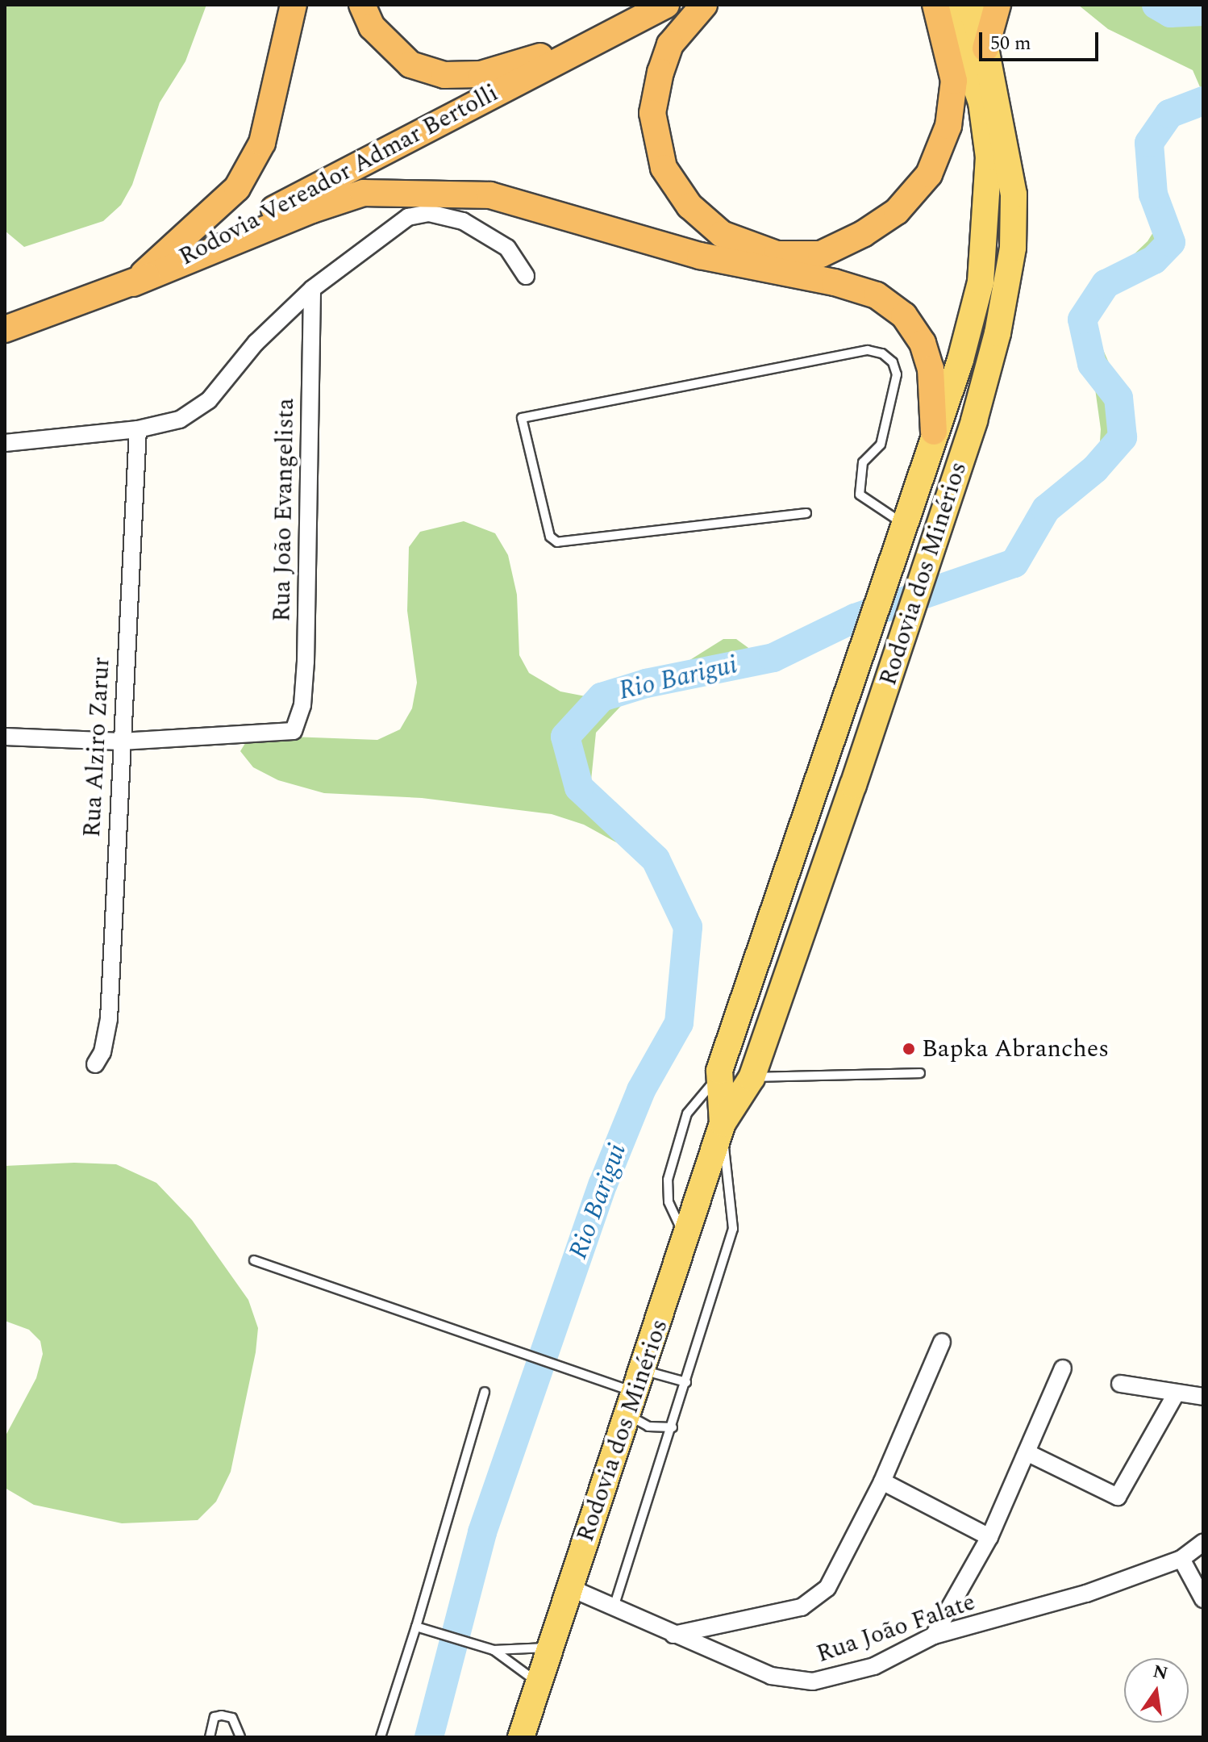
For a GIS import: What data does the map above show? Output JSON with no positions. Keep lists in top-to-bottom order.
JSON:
{
  "streets": {
    "highway": ["Rodovia Vereador Admar Bertolli"],
    "main road": ["Rodovia dos Minérios"],
    "street": ["Rua João Evangelista", "Rua Alziro Zarur", "Rua João Falate"]
  },
  "crossings": [
    ["Rua João Evangelista", "Rua Alziro Zarur"],
    ["Rodovia dos Minérios", "Rua João Falate"]
  ],
  "water": ["Rio Barigui"],
  "places": ["Bapka Abranches"],
  "scale_bar": "50 m",
  "north": "top"
}
